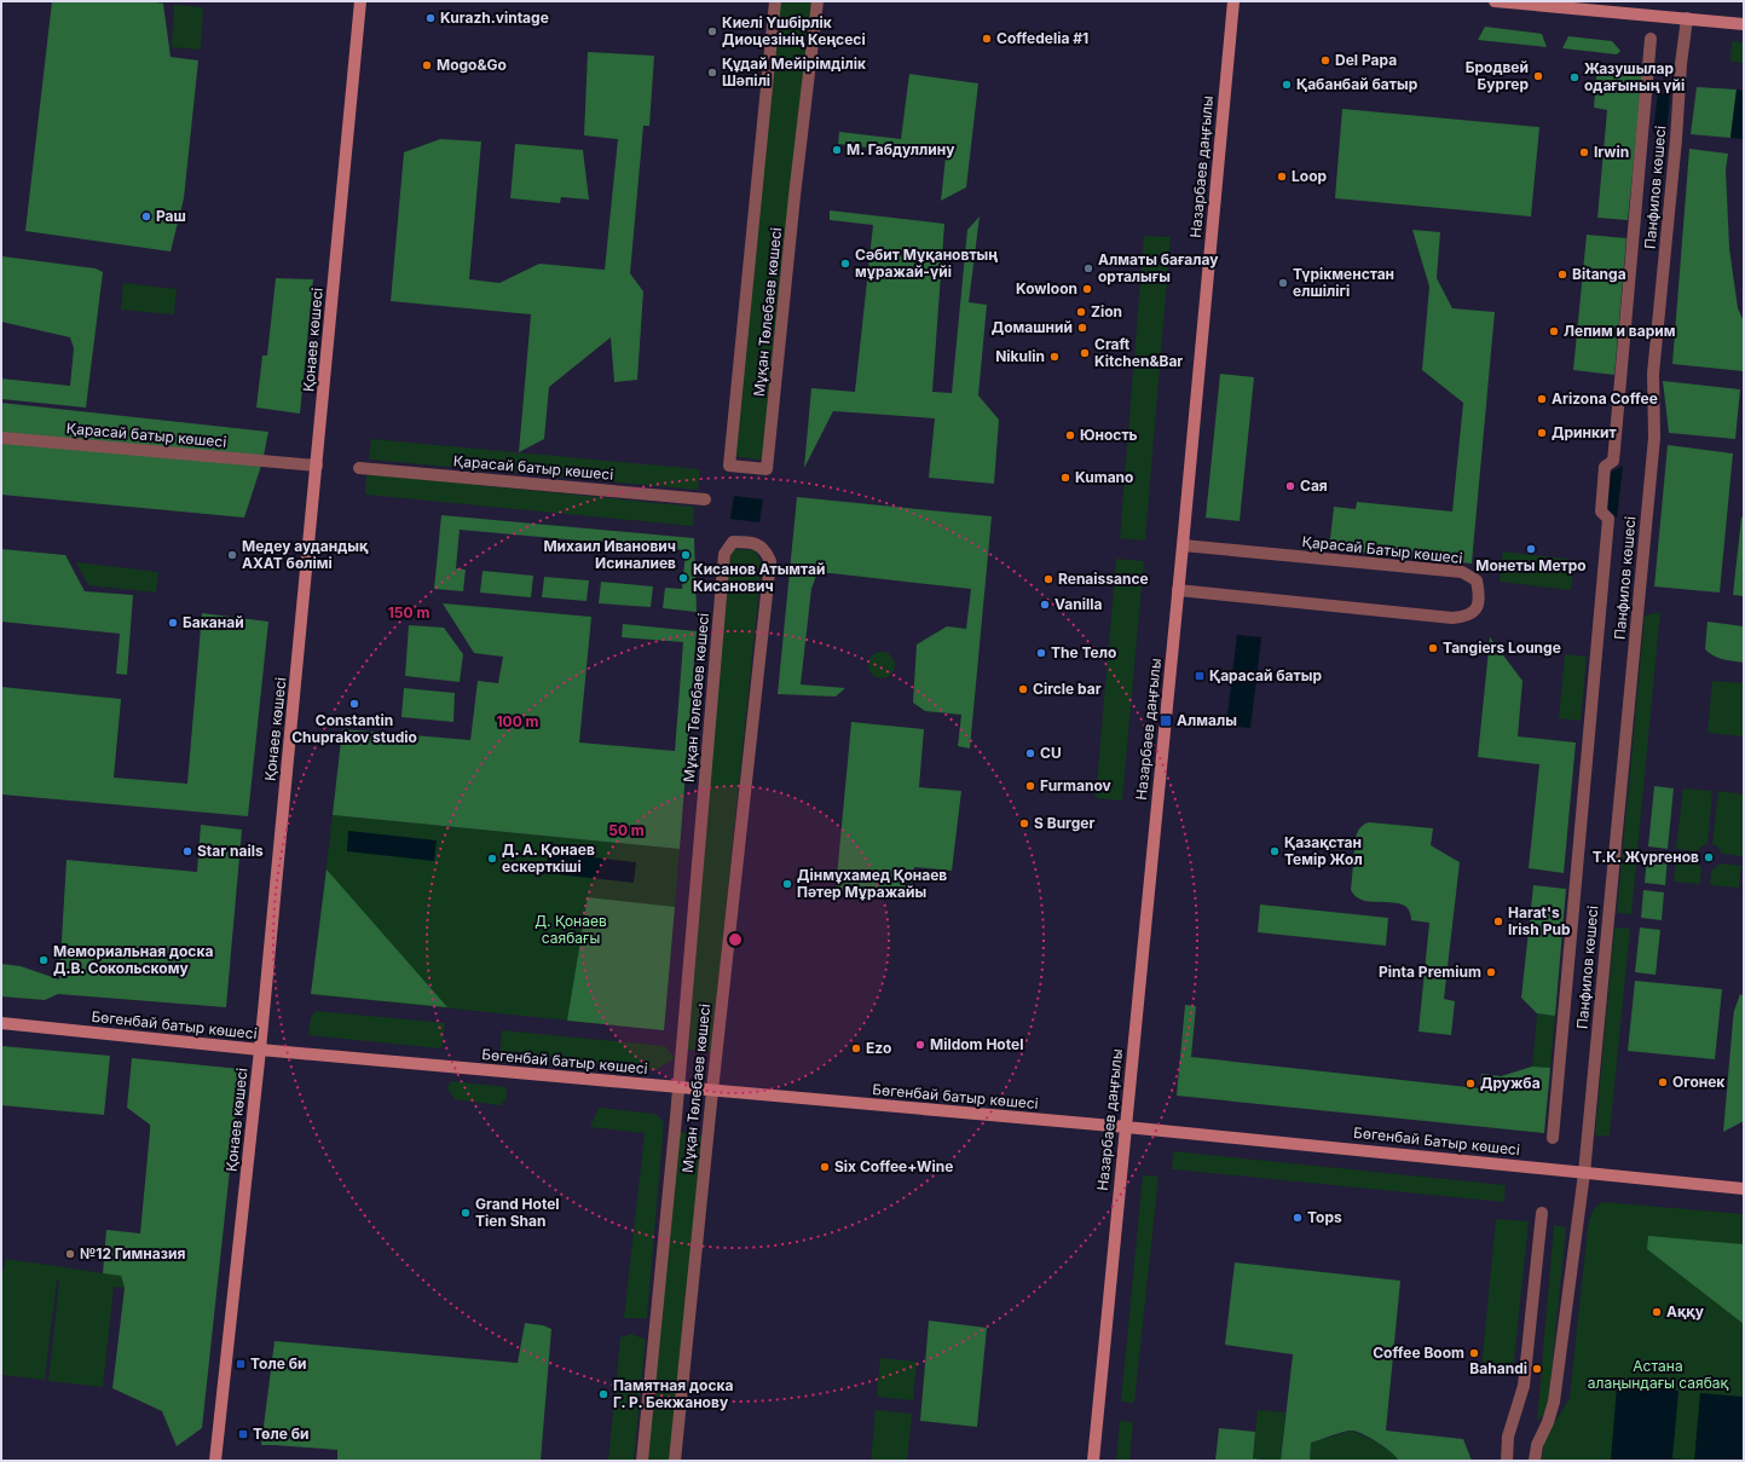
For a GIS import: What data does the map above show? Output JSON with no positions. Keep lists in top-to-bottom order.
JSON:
{
  "streets": {
    "street": [
      "Назарбаев даңғылы",
      "Панфилов көшесі",
      "Мұқан Төлебаев көшесі",
      "Қонаев көшесі",
      "Қарасай батыр көшесі",
      "Қарасай Батыр көшесі",
      "Бөгенбай батыр көшесі",
      "Бөгенбай Батыр көшесі"
    ]
  },
  "crossings": [
    ["Назарбаев даңғылы", "Қарасай Батыр көшесі"],
    ["Назарбаев даңғылы", "Бөгенбай батыр көшесі"],
    ["Назарбаев даңғылы", "Бөгенбай Батыр көшесі"],
    ["Панфилов көшесі", "Бөгенбай Батыр көшесі"],
    ["Мұқан Төлебаев көшесі", "Бөгенбай батыр көшесі"],
    ["Қонаев көшесі", "Қарасай батыр көшесі"],
    ["Қонаев көшесі", "Бөгенбай батыр көшесі"],
    ["Бөгенбай батыр көшесі", "Бөгенбай Батыр көшесі"]
  ],
  "parks": ["Д. Қонаев саябағы", "Астана алаңындағы саябақ"],
  "places": {
    "other": [
      "Kurazh.vintage",
      "Киелі Үшбірлік Диоцезінің Кеңсесі",
      "Coffedelia #1",
      "Del Papa",
      "Mogo&Go",
      "Құдай Мейірімділік Шәпілі",
      "Бродвей Бургер",
      "Жазушылар одағының үйі",
      "Қабанбай батыр",
      "М. Габдуллину",
      "Irwin",
      "Loop",
      "Раш",
      "Сәбит Мұқановтың мұражай-үйі",
      "Алматы бағалау орталығы",
      "Bitanga",
      "Түрікменстан елшілігі",
      "Kowloon",
      "Zion",
      "Домашний",
      "Лепим и варим",
      "Craft Kitchen&Bar",
      "Nikulin",
      "Arizona Coffee",
      "Дринкит",
      "Юность",
      "Kumano",
      "Сая",
      "Монеты Метро",
      "Медеу аудандық АХАТ бөлімі",
      "Михаил Иванович Исиналиев",
      "Кисанов Атымтай Кисанович",
      "Renaissance",
      "Vanilla",
      "Баканай",
      "Tangiers Lounge",
      "The Тело",
      "Circle bar",
      "Constantin Chuprakov studio",
      "CU",
      "Furmanov",
      "S Burger",
      "Star nails",
      "Қазақстан Темір Жол",
      "Т.К. Жүргенов",
      "Д. А. Қонаев ескерткіші",
      "Дінмұхамед Қонаев Пәтер Мұражайы",
      "Harat's Irish Pub",
      "Мемориальная доска Д.В. Сокольскому",
      "Pinta Premium",
      "Mildom Hotel",
      "Ezo",
      "Огонек",
      "Дружба",
      "Six Coffee+Wine",
      "Grand Hotel Tien Shan",
      "Tops",
      "№12 Гимназия",
      "Аққу",
      "Coffee Boom",
      "Bahandi",
      "Памятная доска Г. Р. Бекжанову"
    ],
    "transit": [
      "Қарасай батыр",
      "Алмалы",
      "Толе би",
      "Төле би"
    ]
  },
  "rings": ["150 m", "100 m", "50 m"]
}
